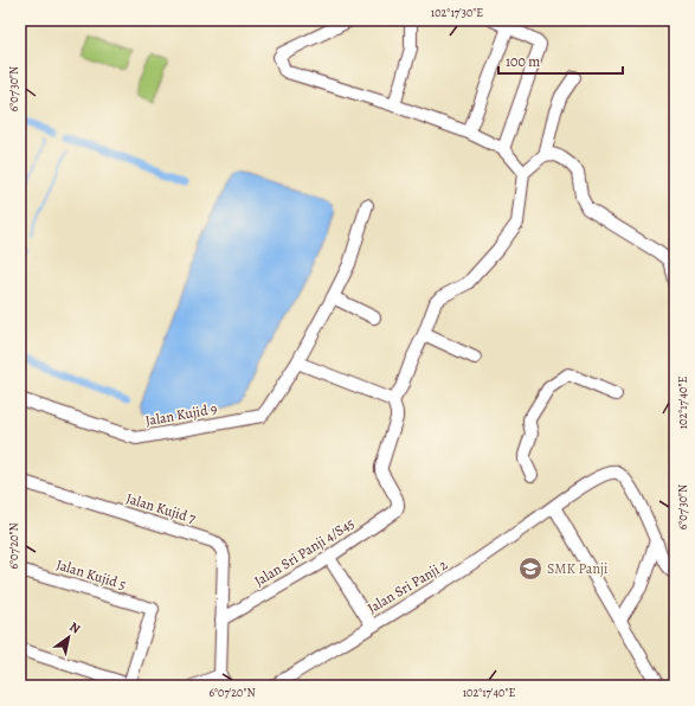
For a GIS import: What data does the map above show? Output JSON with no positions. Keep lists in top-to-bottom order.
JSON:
{
  "streets": {
    "street": [
      "Jalan Kujid 9",
      "Jalan Kujid 7",
      "Jalan Sri Panji 4/S45",
      "Jalan Kujid 5",
      "Jalan Sri Panji 2"
    ]
  },
  "crossings": [
    ["Jalan Kujid 7", "Jalan Sri Panji 4/S45"]
  ],
  "places": {
    "school or university": ["SMK Panji"]
  },
  "scale_bar": "100 m",
  "north": "top right",
  "coordinates": [
    "102°17'30\"E",
    "6°07'30\"N",
    "102°17'40\"E",
    "6°07'20\"N"
  ]
}
